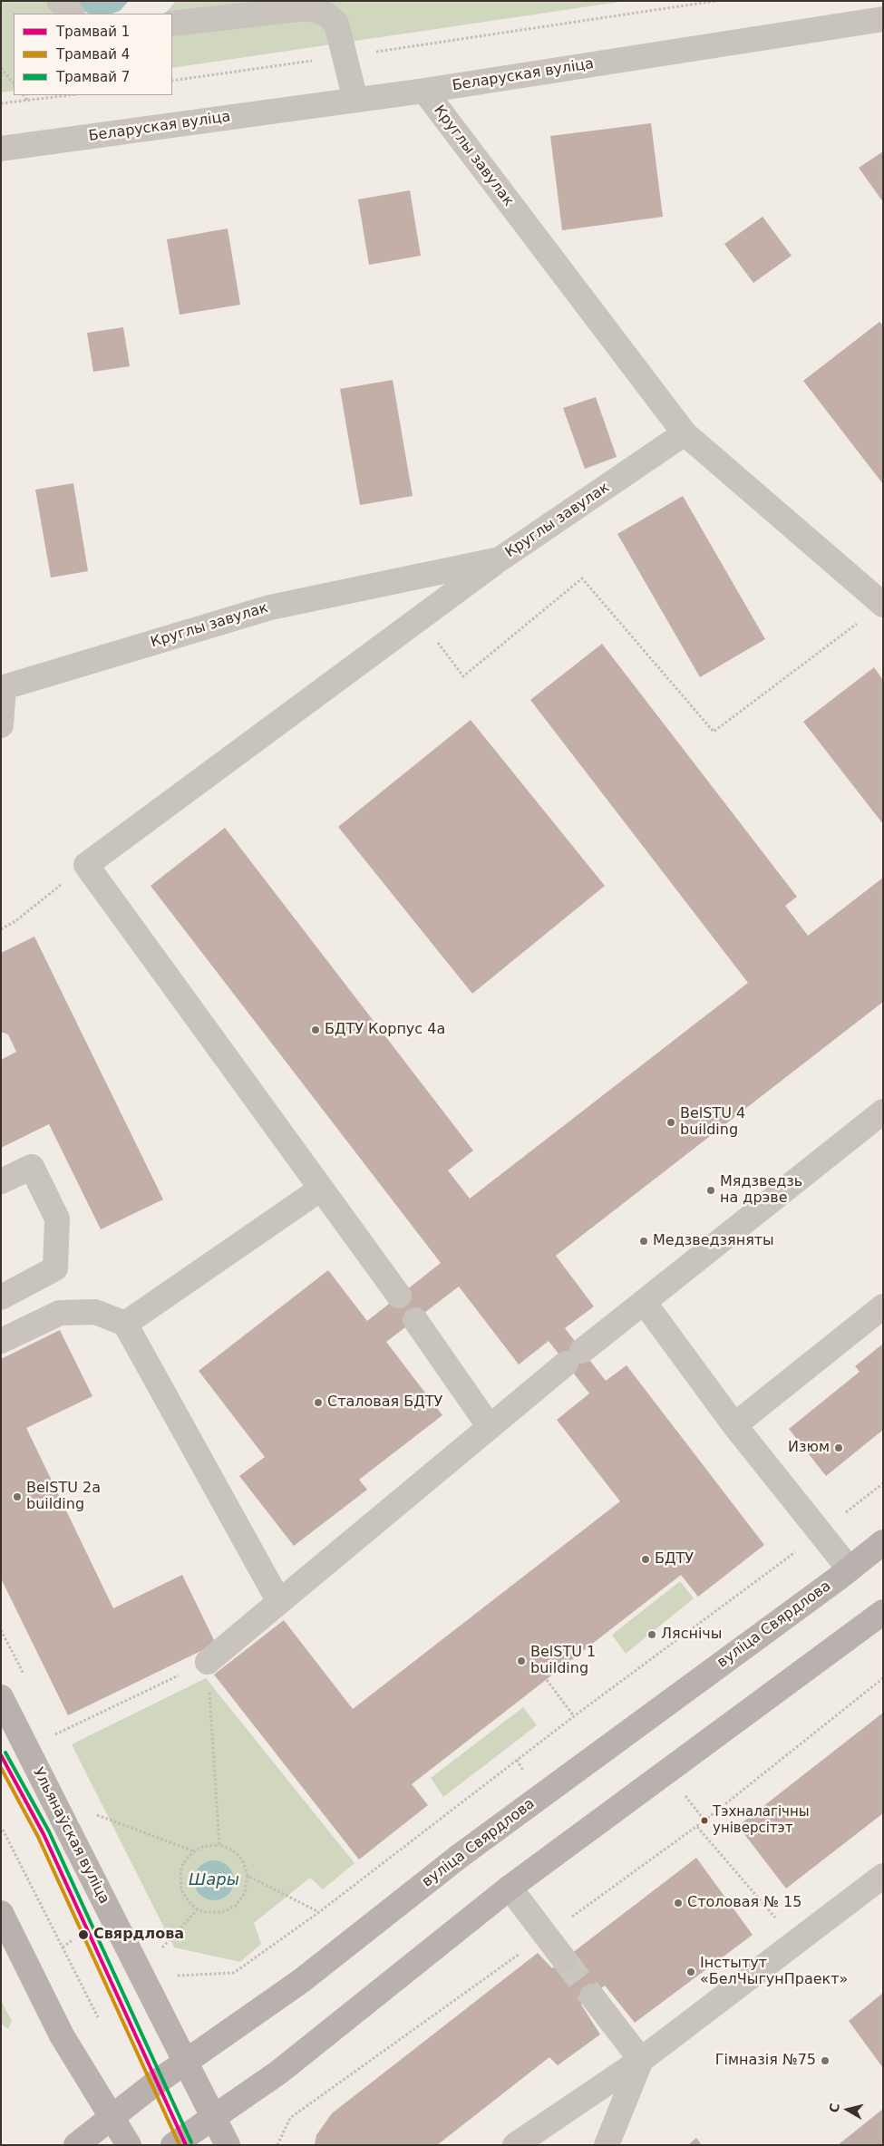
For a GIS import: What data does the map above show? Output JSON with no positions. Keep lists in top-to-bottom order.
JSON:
{
  "streets": {
    "main road": ["вуліца Свярдлова", "Ульянаўская вуліца"],
    "street": ["Беларуская вуліца", "Круглы завулак"]
  },
  "crossings": [
    ["Беларуская вуліца", "Круглы завулак"],
    ["вуліца Свярдлова", "Ульянаўская вуліца"]
  ],
  "water": ["Шары"],
  "places": [
    "БДТУ Корпус 4а",
    "BelSTU 4 building",
    "Мядзведзь на дрэве",
    "Медзведзяняты",
    "Сталовая БДТУ",
    "Изюм",
    "BelSTU 2a building",
    "БДТУ",
    "Ляснічы",
    "BelSTU 1 building",
    "Тэхналагічны універсітэт",
    "Столовая № 15",
    "Свярдлова",
    "Інстытут «БелЧыгунПраект»",
    "Гімназія №75"
  ],
  "lines": ["tram line 7", "tram line 1", "tram line 4"],
  "legend": ["Трамвай 1", "Трамвай 4", "Трамвай 7"],
  "north": "left"
}
